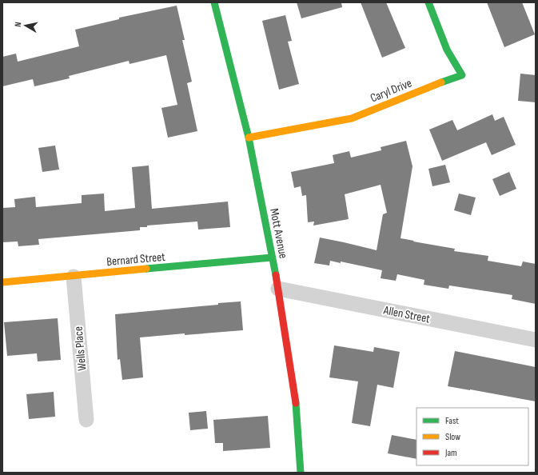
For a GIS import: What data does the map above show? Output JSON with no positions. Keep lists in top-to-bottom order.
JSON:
{
  "streets": {
    "street": [
      "Caryl Drive",
      "Mott Avenue",
      "Bernard Street",
      "Allen Street",
      "Wells Place"
    ]
  },
  "crossings": [
    ["Caryl Drive", "Mott Avenue"],
    ["Mott Avenue", "Bernard Street"],
    ["Mott Avenue", "Allen Street"],
    ["Bernard Street", "Wells Place"]
  ],
  "legend": ["Fast", "Slow", "Jam"],
  "north": "left"
}
